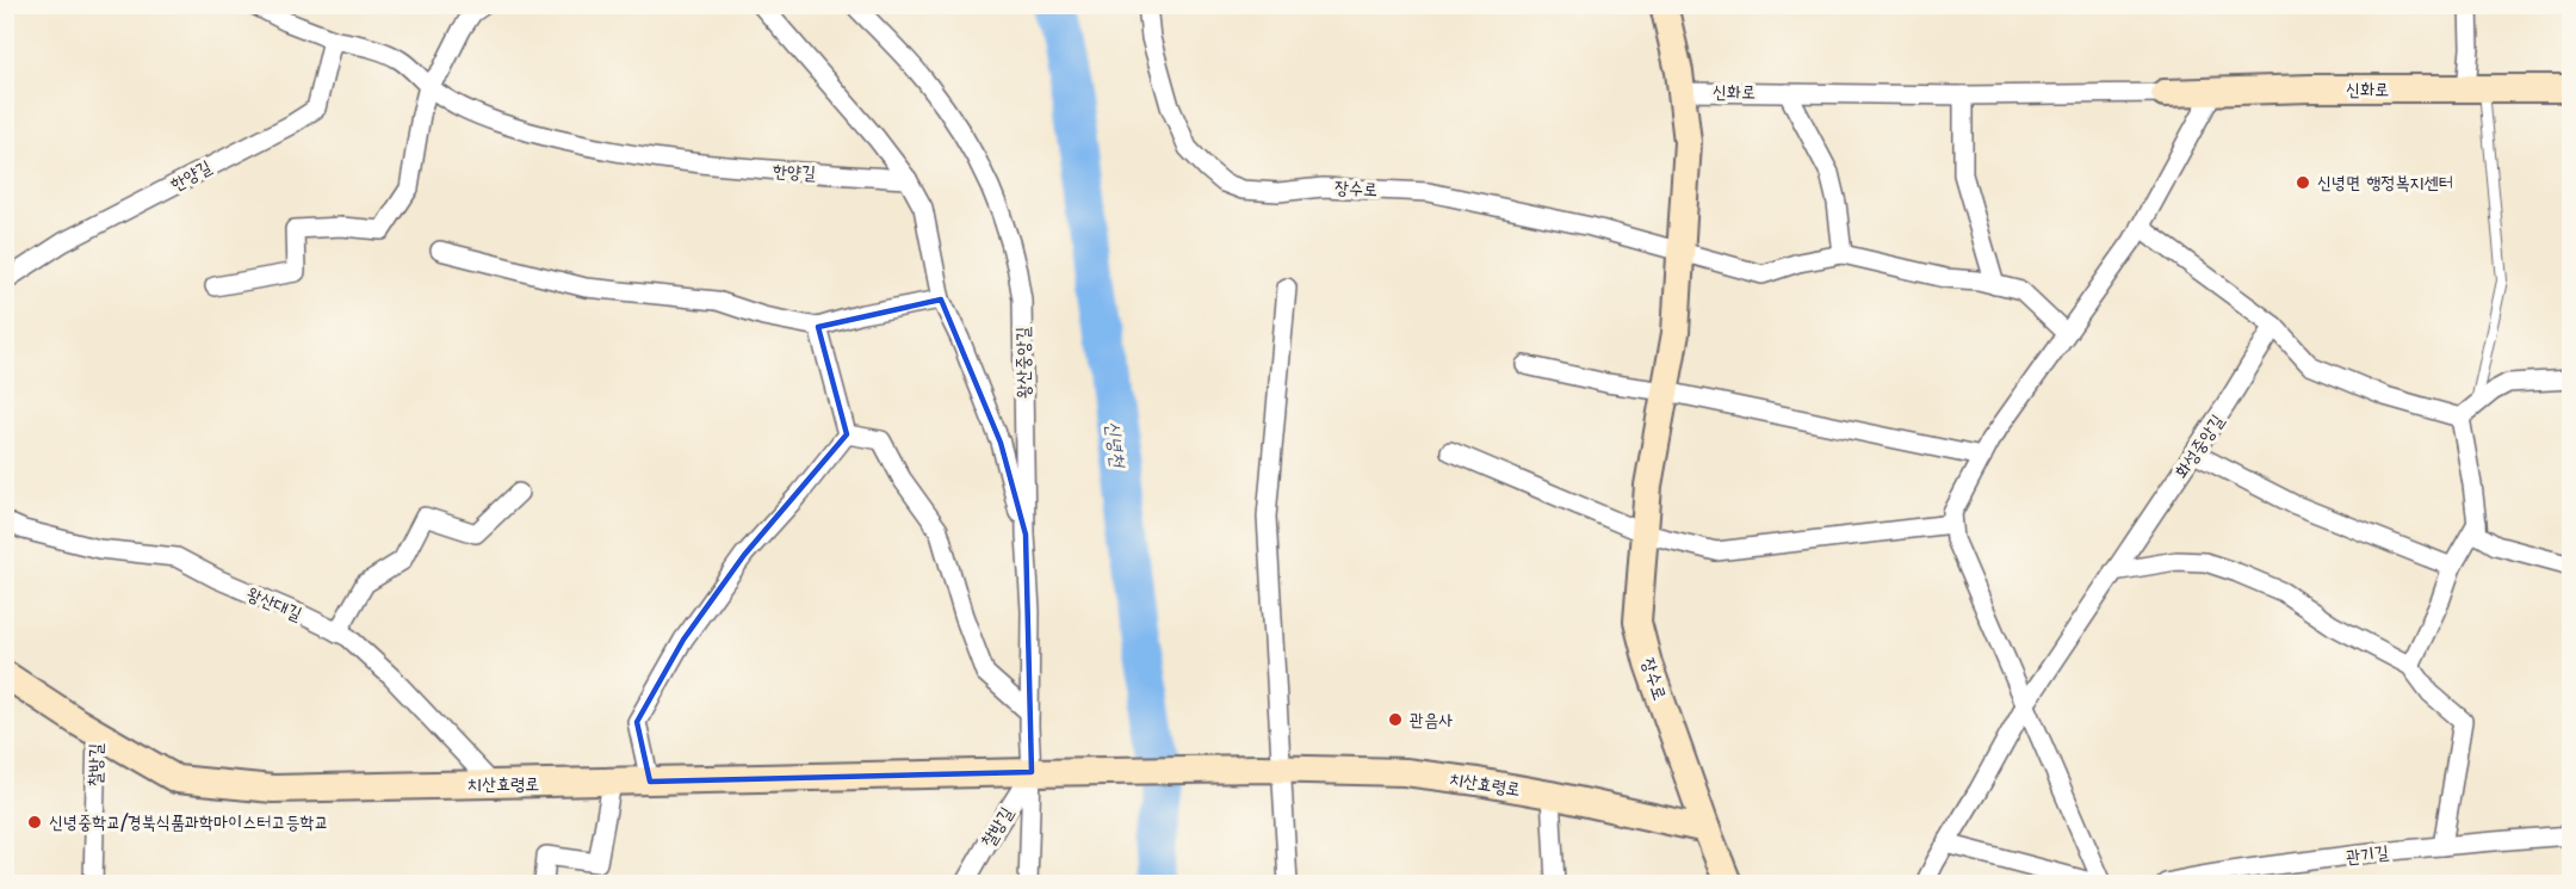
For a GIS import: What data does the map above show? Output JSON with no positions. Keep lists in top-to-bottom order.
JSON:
{
  "streets": {
    "main road": ["신화로", "장수로", "치산효령로"],
    "street": [
      "한양길",
      "왕산중앙길",
      "화성중앙길",
      "왕산대길",
      "찰방길",
      "관기길"
    ]
  },
  "crossings": [
    ["신화로", "장수로"],
    ["장수로", "치산효령로"],
    ["왕산중앙길", "찰방길"],
    ["왕산중앙길", "치산효령로"],
    ["왕산대길", "치산효령로"],
    ["찰방길", "치산효령로"]
  ],
  "water": ["신녕천"],
  "places": ["신녕면 행정복지센터", "관음사", "신녕중학교/경북식품과학마이스터고등학교"]
}
